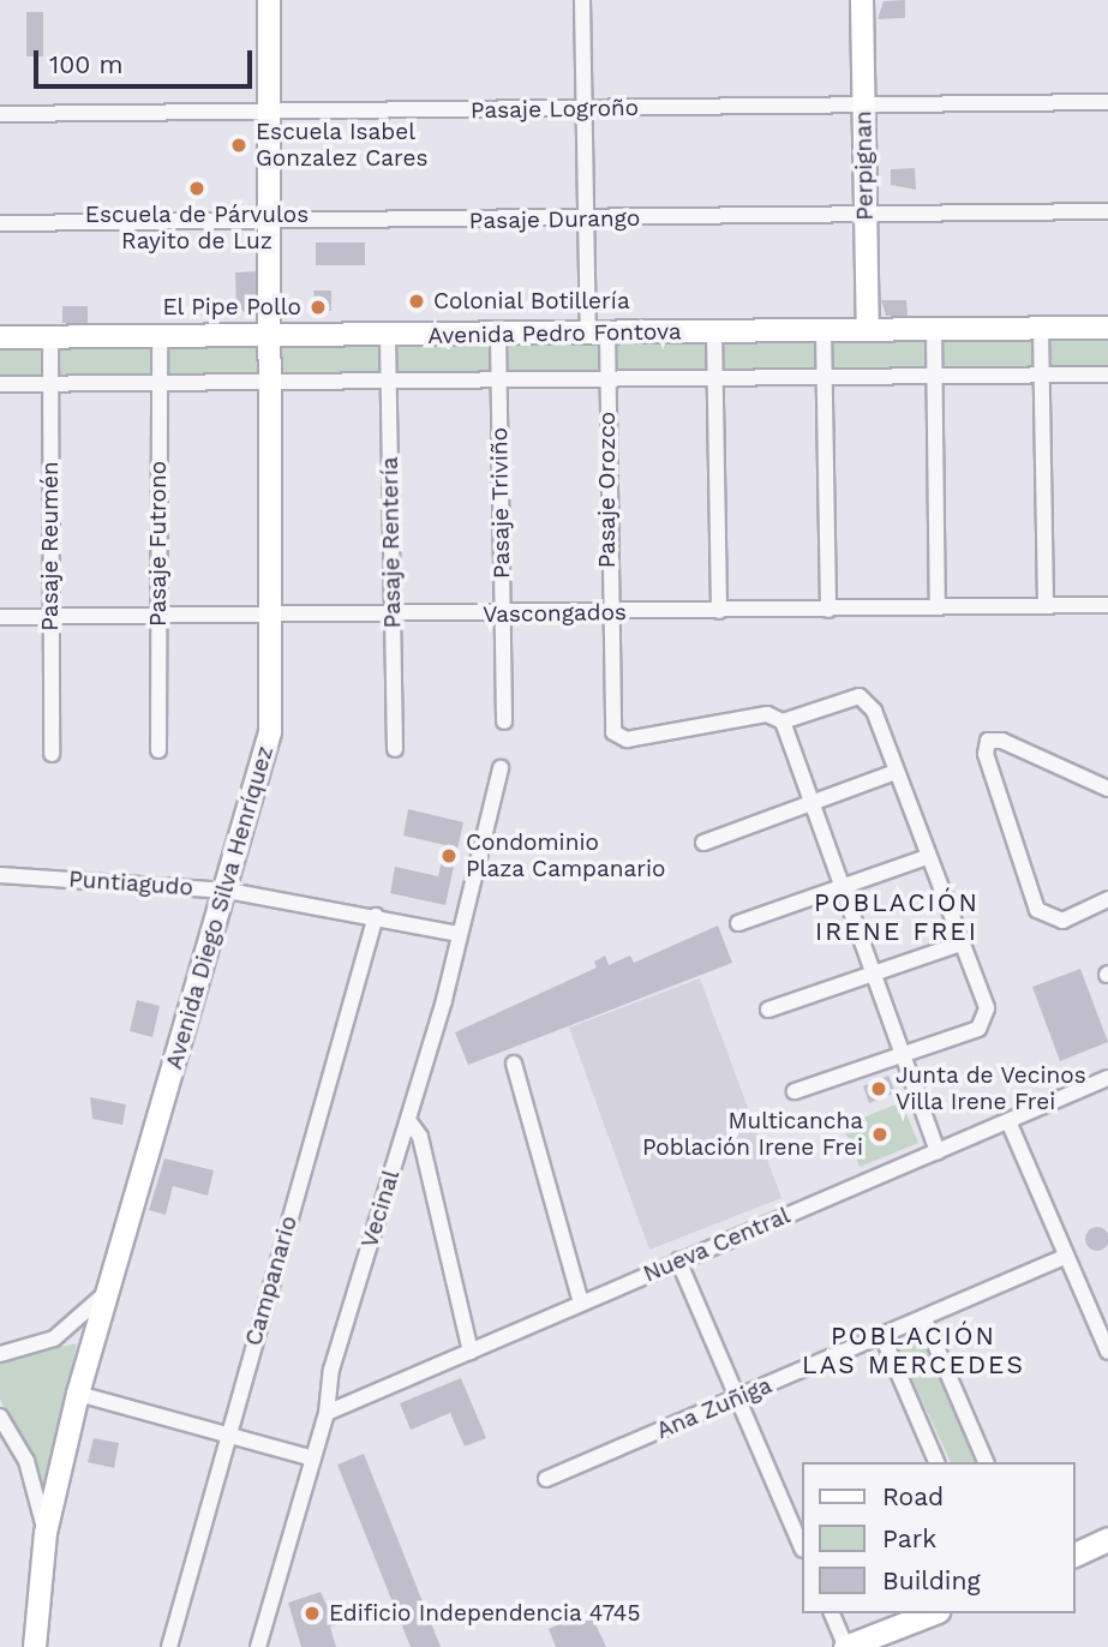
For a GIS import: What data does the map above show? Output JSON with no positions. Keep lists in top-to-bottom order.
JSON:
{
  "streets": {
    "main road": ["Perpignan", "Avenida Pedro Fontova", "Avenida Diego Silva Henríquez"],
    "street": [
      "Pasaje Logroño",
      "Pasaje Durango",
      "Pasaje Orozco",
      "Pasaje Triviño",
      "Pasaje Rentería",
      "Pasaje Futrono",
      "Pasaje Reumén",
      "Vascongados",
      "Puntiagudo",
      "Vecinal",
      "Nueva Central",
      "Campanario",
      "Ana Zuñiga"
    ]
  },
  "crossings": [
    ["Pasaje Logroño", "Perpignan"],
    ["Pasaje Logroño", "Pasaje Orozco"],
    ["Pasaje Logroño", "Avenida Diego Silva Henríquez"],
    ["Perpignan", "Pasaje Durango"],
    ["Perpignan", "Avenida Pedro Fontova"],
    ["Pasaje Durango", "Pasaje Orozco"],
    ["Pasaje Durango", "Avenida Diego Silva Henríquez"],
    ["Avenida Pedro Fontova", "Pasaje Orozco"],
    ["Avenida Pedro Fontova", "Pasaje Triviño"],
    ["Avenida Pedro Fontova", "Pasaje Rentería"],
    ["Avenida Pedro Fontova", "Pasaje Futrono"],
    ["Avenida Pedro Fontova", "Pasaje Reumén"],
    ["Avenida Pedro Fontova", "Avenida Diego Silva Henríquez"],
    ["Pasaje Orozco", "Vascongados"],
    ["Pasaje Triviño", "Vascongados"],
    ["Pasaje Rentería", "Vascongados"],
    ["Pasaje Futrono", "Vascongados"],
    ["Pasaje Reumén", "Vascongados"],
    ["Vascongados", "Avenida Diego Silva Henríquez"],
    ["Puntiagudo", "Avenida Diego Silva Henríquez"],
    ["Puntiagudo", "Vecinal"],
    ["Puntiagudo", "Campanario"],
    ["Vecinal", "Nueva Central"]
  ],
  "districts": ["POBLACIÓN IRENE FREI", "POBLACIÓN LAS MERCEDES"],
  "places": [
    "Escuela Isabel Gonzalez Cares",
    "Escuela de Párvulos Rayito de Luz",
    "Colonial Botillería",
    "El Pipe Pollo",
    "Condominio Plaza Campanario",
    "Junta de Vecinos Villa Irene Frei",
    "Multicancha Población Irene Frei",
    "Edificio Independencia 4745"
  ],
  "legend": ["Road", "Park", "Building"],
  "scale_bar": "100 m"
}
